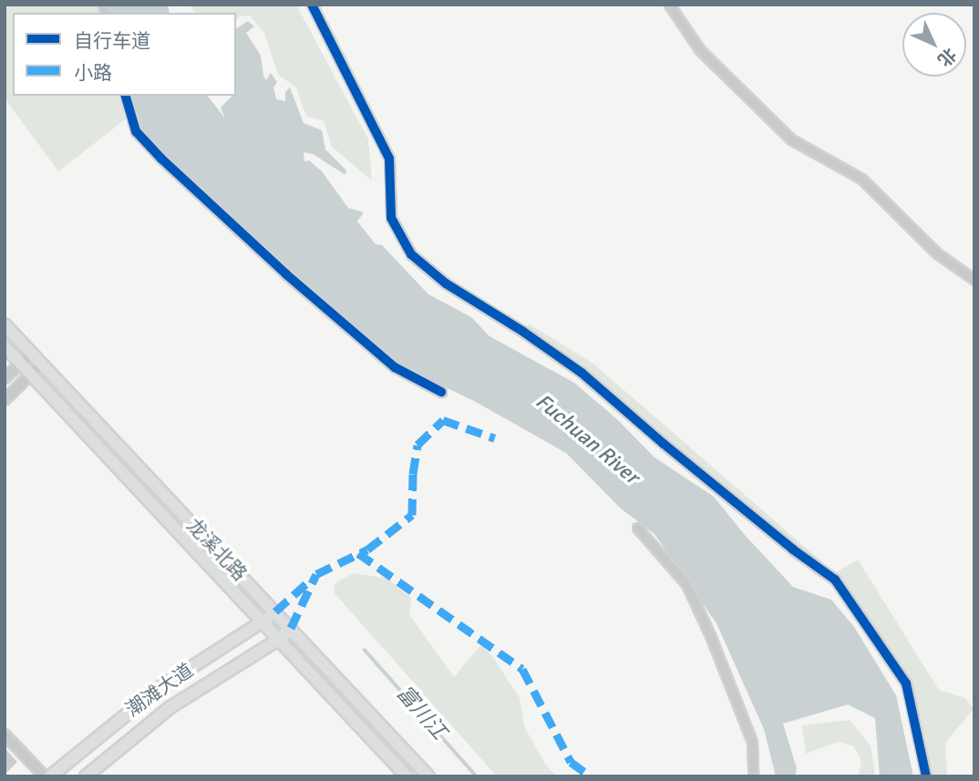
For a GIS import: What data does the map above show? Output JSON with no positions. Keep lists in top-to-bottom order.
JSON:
{
  "streets": {
    "main road": ["龙溪北路", "潮滩大道"]
  },
  "crossings": [
    ["龙溪北路", "潮滩大道"]
  ],
  "water": ["Fuchuan River", "富川江"],
  "legend": ["自行车道", "小路"],
  "north": "bottom right"
}
